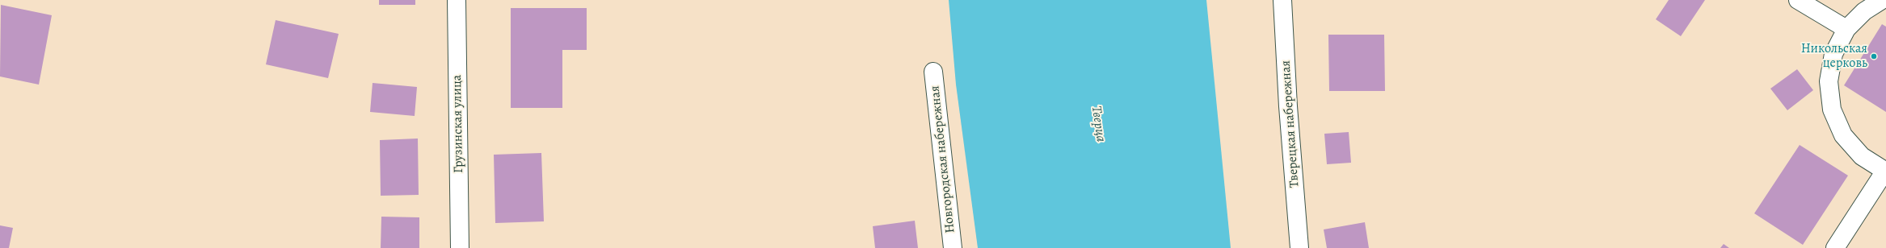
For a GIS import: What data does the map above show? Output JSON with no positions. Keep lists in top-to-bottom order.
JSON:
{
  "streets": {
    "street": ["Грузинская улица", "Тверецкая набережная", "Новгородская набережная"]
  },
  "water": ["Тверца"],
  "places": ["Никольская церковь"]
}
